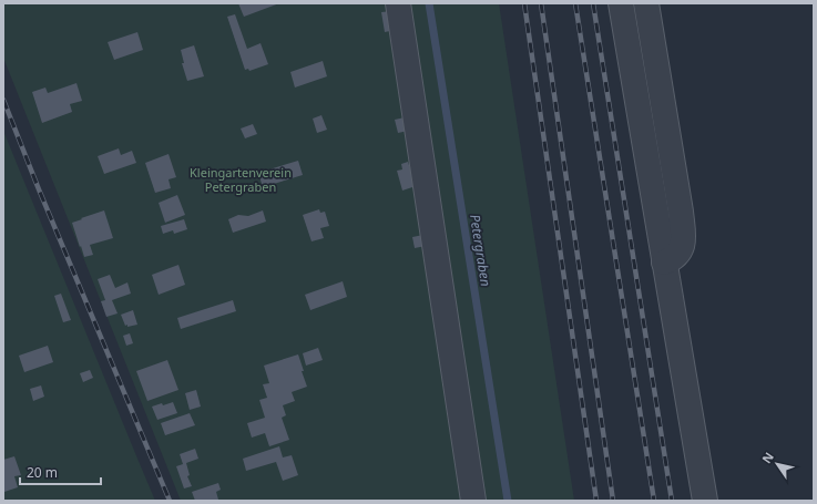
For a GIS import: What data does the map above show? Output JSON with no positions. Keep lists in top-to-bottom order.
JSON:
{
  "water": ["Petergraben"],
  "parks": ["Kleingartenverein Petergraben"],
  "scale_bar": "20 m",
  "north": "top left"
}
